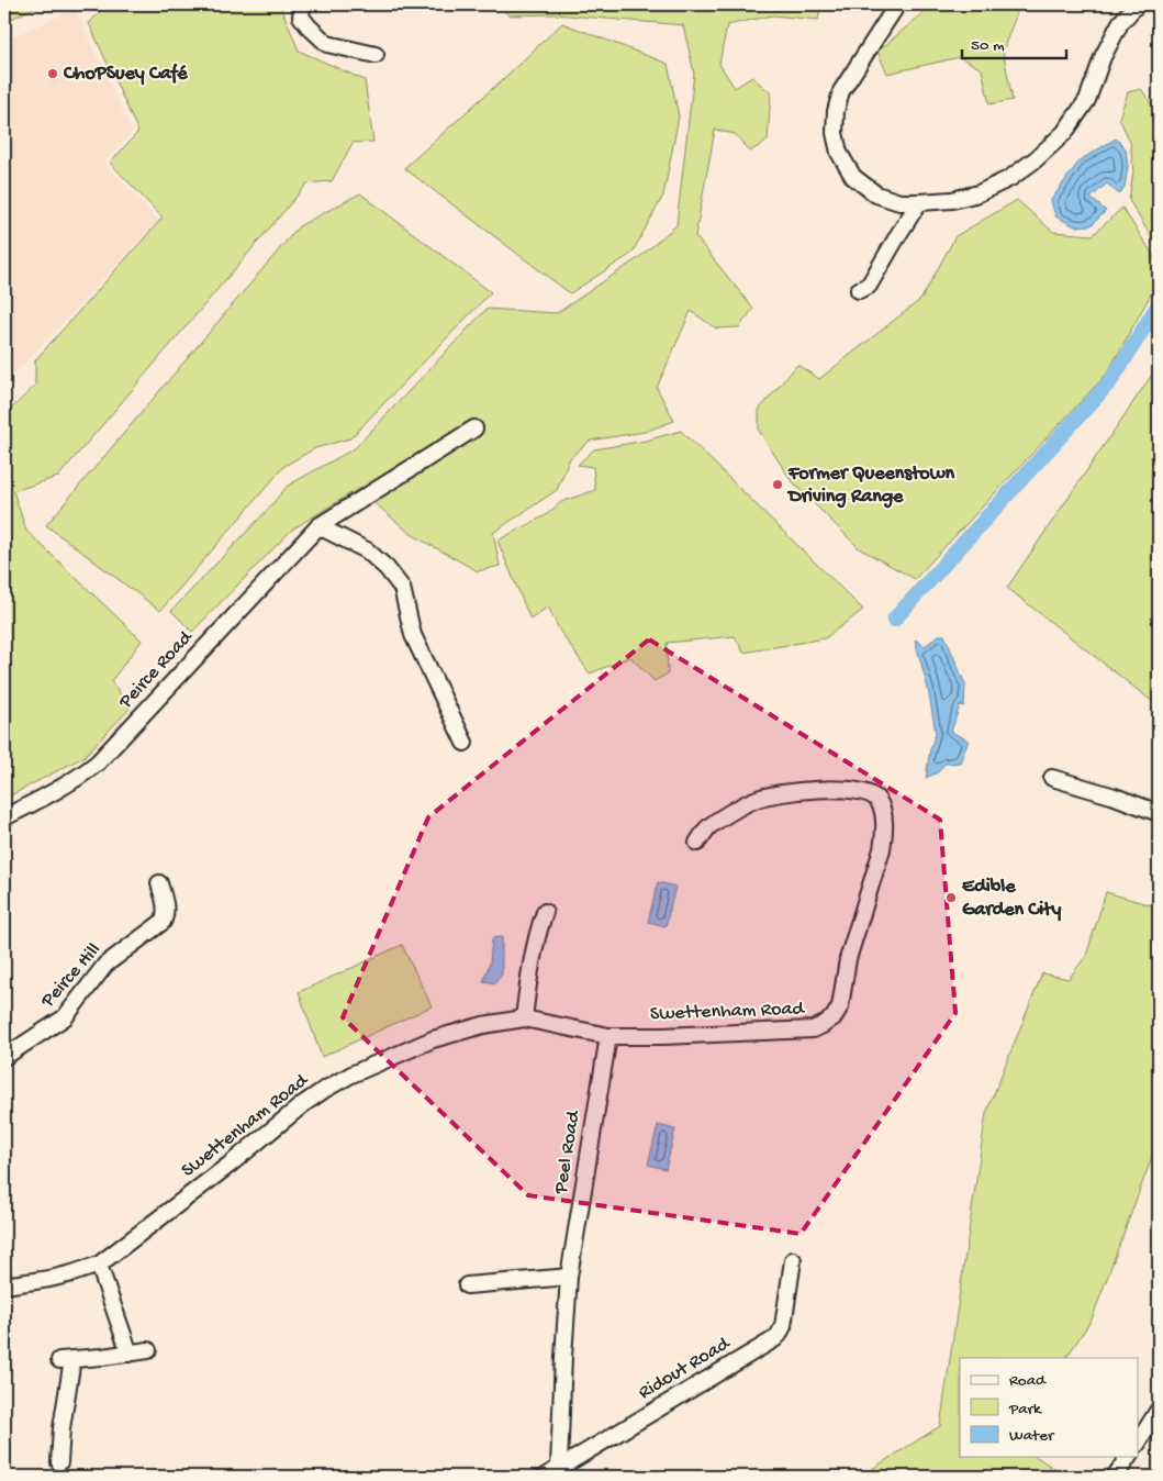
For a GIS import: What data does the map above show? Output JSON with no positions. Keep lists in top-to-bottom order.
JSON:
{
  "streets": {
    "street": [
      "Peirce Road",
      "Peirce Hill",
      "Swettenham Road",
      "Peel Road",
      "Ridout Road"
    ]
  },
  "crossings": [
    ["Swettenham Road", "Peel Road"],
    ["Peel Road", "Ridout Road"]
  ],
  "places": ["ChoPSuey Café", "Former Queenstown Driving Range", "Edible Garden City"],
  "legend": ["Road", "Park", "Water"],
  "scale_bar": "50 m"
}
